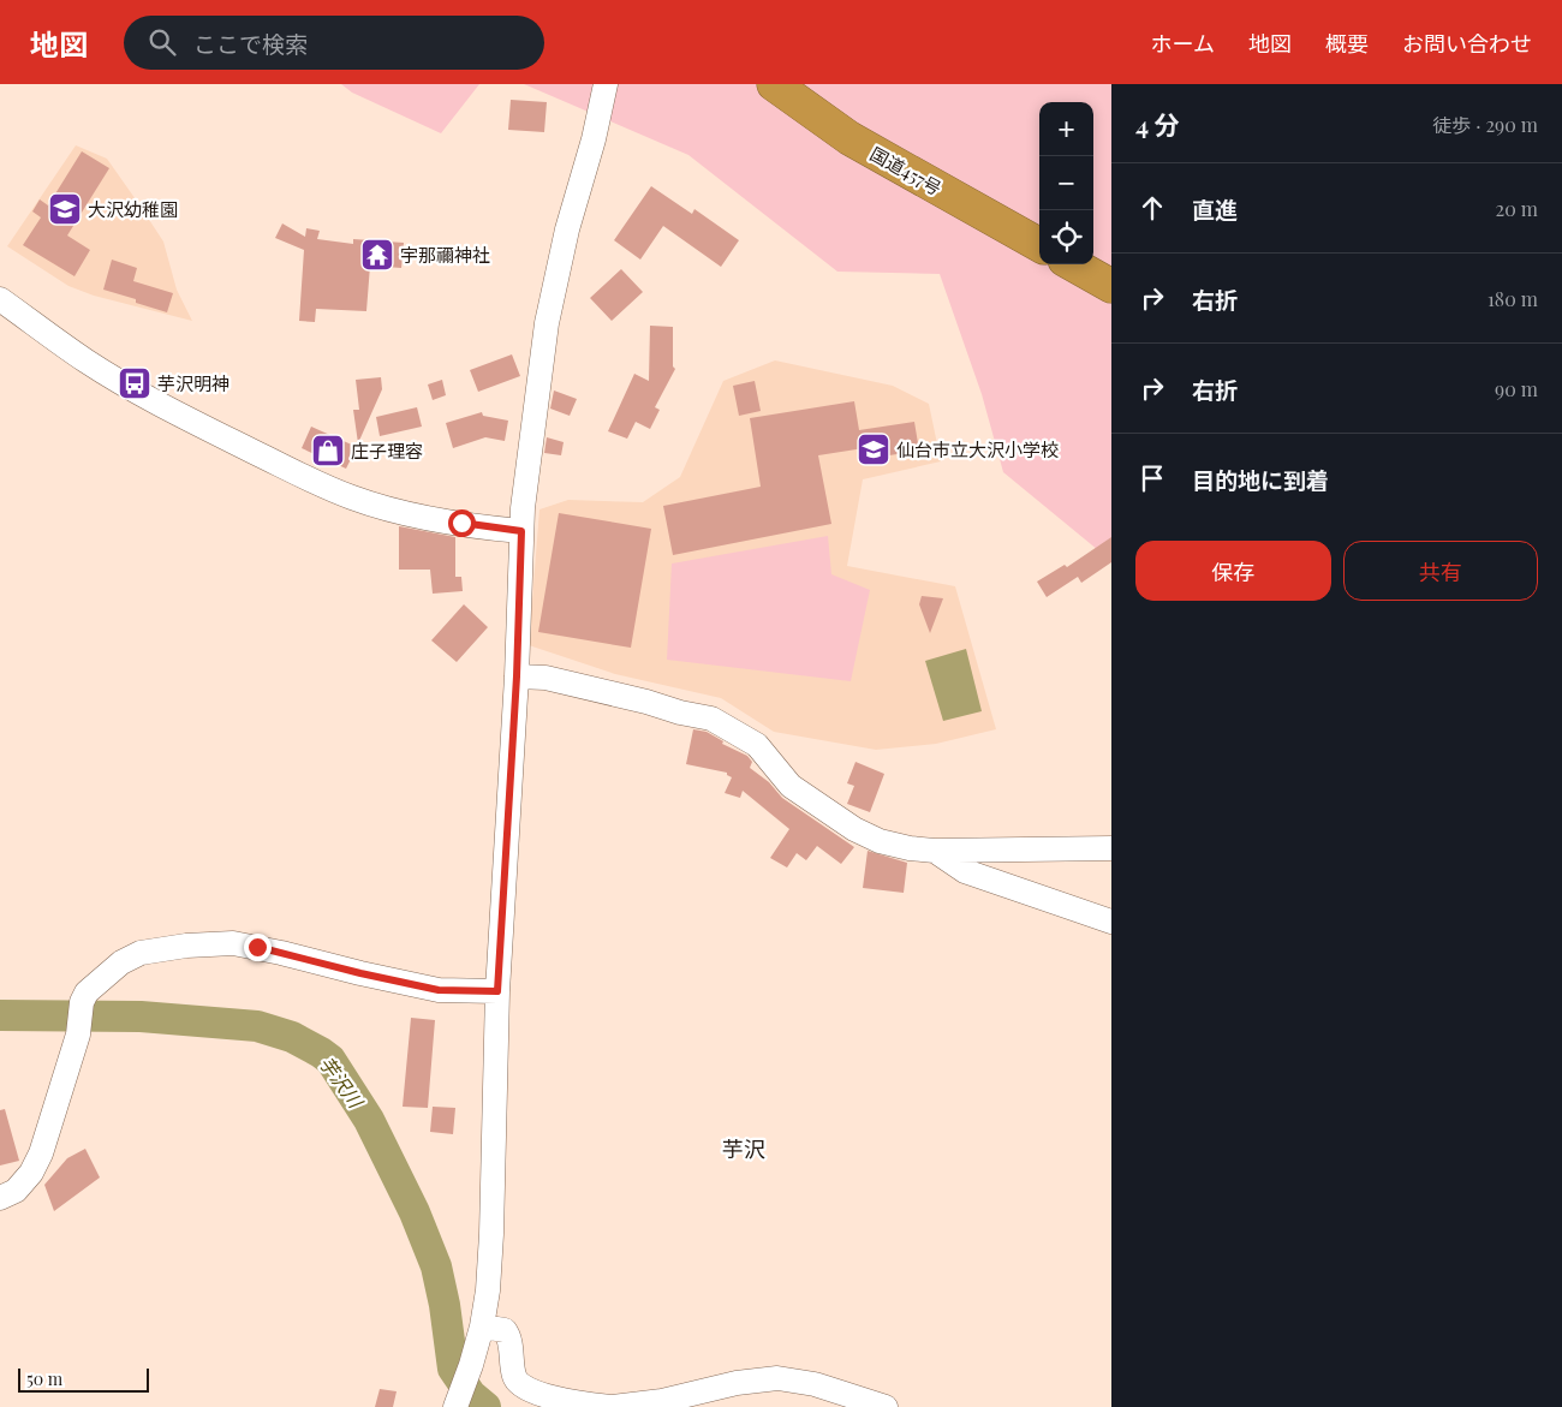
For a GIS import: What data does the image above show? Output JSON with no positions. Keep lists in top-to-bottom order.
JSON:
{
  "streets": {
    "highway": ["国道457号"]
  },
  "districts": ["芋沢"],
  "water": ["芋沢川"],
  "places": {
    "school or university": ["大沢幼稚園", "仙台市立大沢小学校"],
    "temple": ["宇那禰神社"],
    "bus stop": ["芋沢明神"],
    "shop": ["庄子理容"]
  },
  "scale_bar": "50 m",
  "page": {
    "header": "地図",
    "search": "ここで検索",
    "nav": [
      "ホーム",
      "地図",
      "概要",
      "お問い合わせ"
    ],
    "heading": ["4 分", "徒歩 · 290 m"],
    "map_buttons": ["+", "−"],
    "list": [
      ["直進", "20 m"],
      ["右折", "180 m"],
      ["右折", "90 m"],
      "目的地に到着"
    ],
    "buttons": ["保存", "共有"],
    "scale": "50 m"
  }
}
